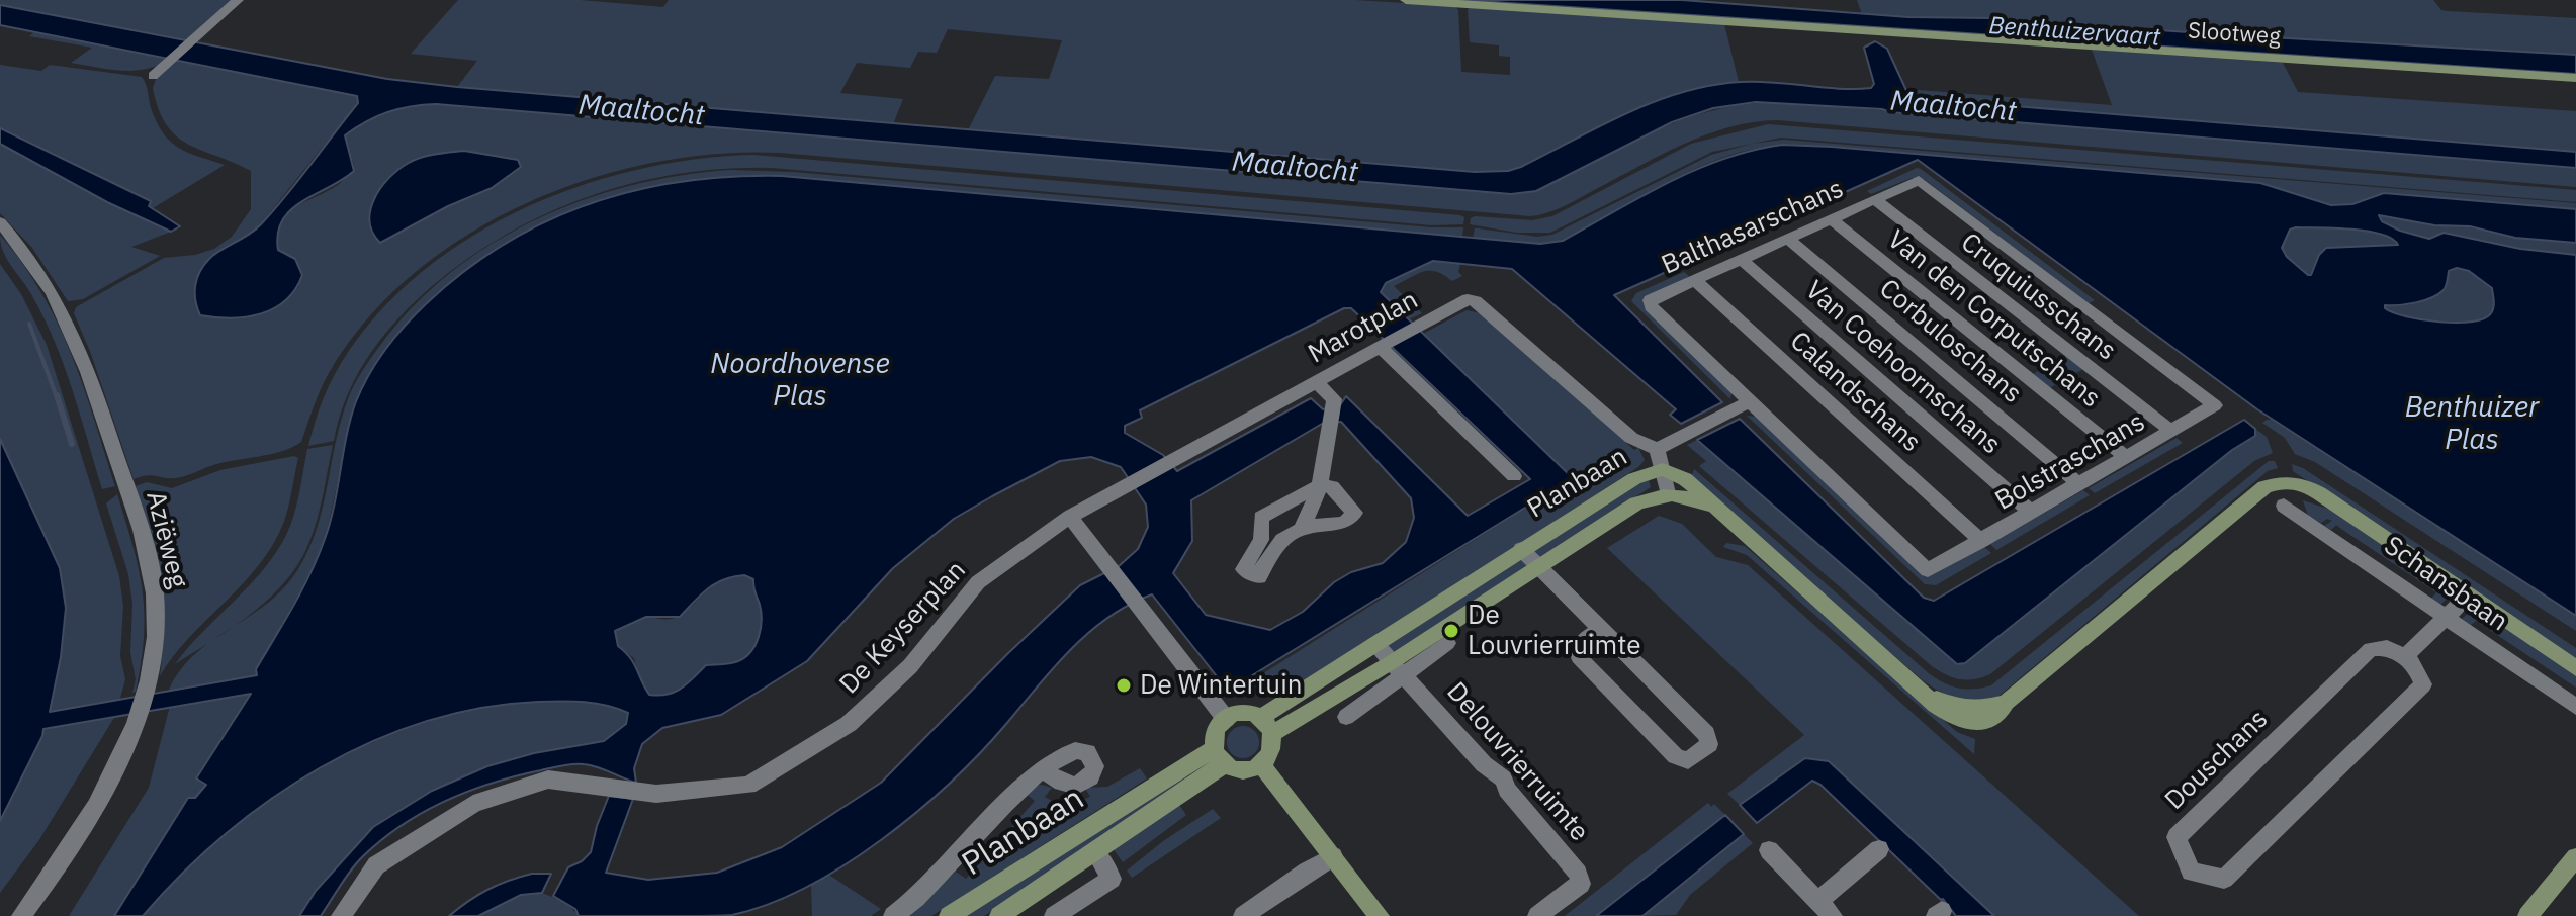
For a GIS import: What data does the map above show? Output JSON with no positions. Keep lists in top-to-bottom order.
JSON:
{
  "streets": {
    "street": [
      "Slootweg",
      "Balthasarschans",
      "Cruquiusschans",
      "Van den Corputschans",
      "Marotplan",
      "Corbuloschans",
      "Van Coehoornschans",
      "Calandschans",
      "Bolstraschans",
      "Planbaan",
      "Aziëweg",
      "Schansbaan",
      "De Keyserplan",
      "Douschans",
      "Delouvrierruimte"
    ]
  },
  "crossings": [
    ["Balthasarschans", "Cruquiusschans"],
    ["Balthasarschans", "Van den Corputschans"],
    ["Balthasarschans", "Corbuloschans"],
    ["Balthasarschans", "Van Coehoornschans"],
    ["Balthasarschans", "Calandschans"],
    ["Balthasarschans", "Bolstraschans"],
    ["Cruquiusschans", "Bolstraschans"],
    ["Van den Corputschans", "Bolstraschans"],
    ["Marotplan", "De Keyserplan"],
    ["Corbuloschans", "Bolstraschans"],
    ["Van Coehoornschans", "Bolstraschans"],
    ["Calandschans", "Bolstraschans"],
    ["Planbaan", "Schansbaan"],
    ["Planbaan", "Delouvrierruimte"]
  ],
  "water": [
    "Benthuizervaart",
    "Maaltocht",
    "Noordhovense Plas",
    "Benthuizer Plas"
  ],
  "places": ["De Louvrierruimte", "De Wintertuin"]
}
